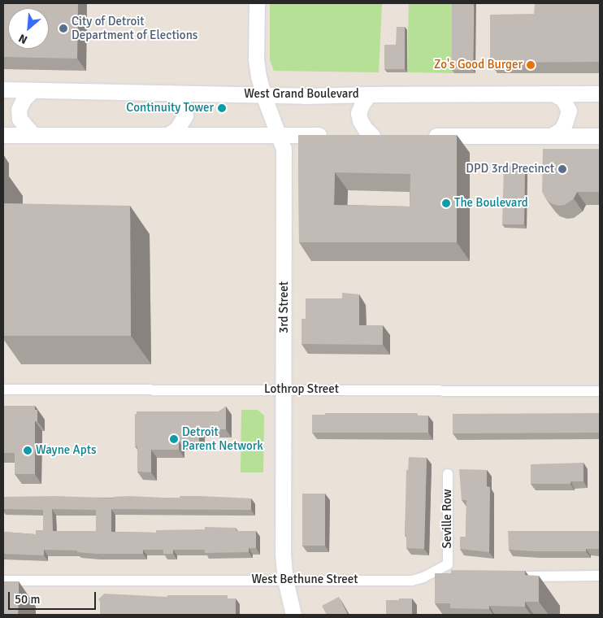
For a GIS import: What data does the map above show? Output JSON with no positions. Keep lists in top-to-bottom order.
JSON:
{
  "streets": {
    "main road": ["West Grand Boulevard", "3rd Street"],
    "street": ["Lothrop Street", "Seville Row", "West Bethune Street"]
  },
  "crossings": [
    ["West Grand Boulevard", "3rd Street"],
    ["3rd Street", "Lothrop Street"],
    ["3rd Street", "West Bethune Street"],
    ["Seville Row", "West Bethune Street"]
  ],
  "places": [
    "City of Detroit Department of Elections",
    "Zo's Good Burger",
    "Continuity Tower",
    "DPD 3rd Precinct",
    "The Boulevard",
    "Detroit Parent Network",
    "Wayne Apts"
  ],
  "scale_bar": "50 m",
  "north": "bottom left"
}
